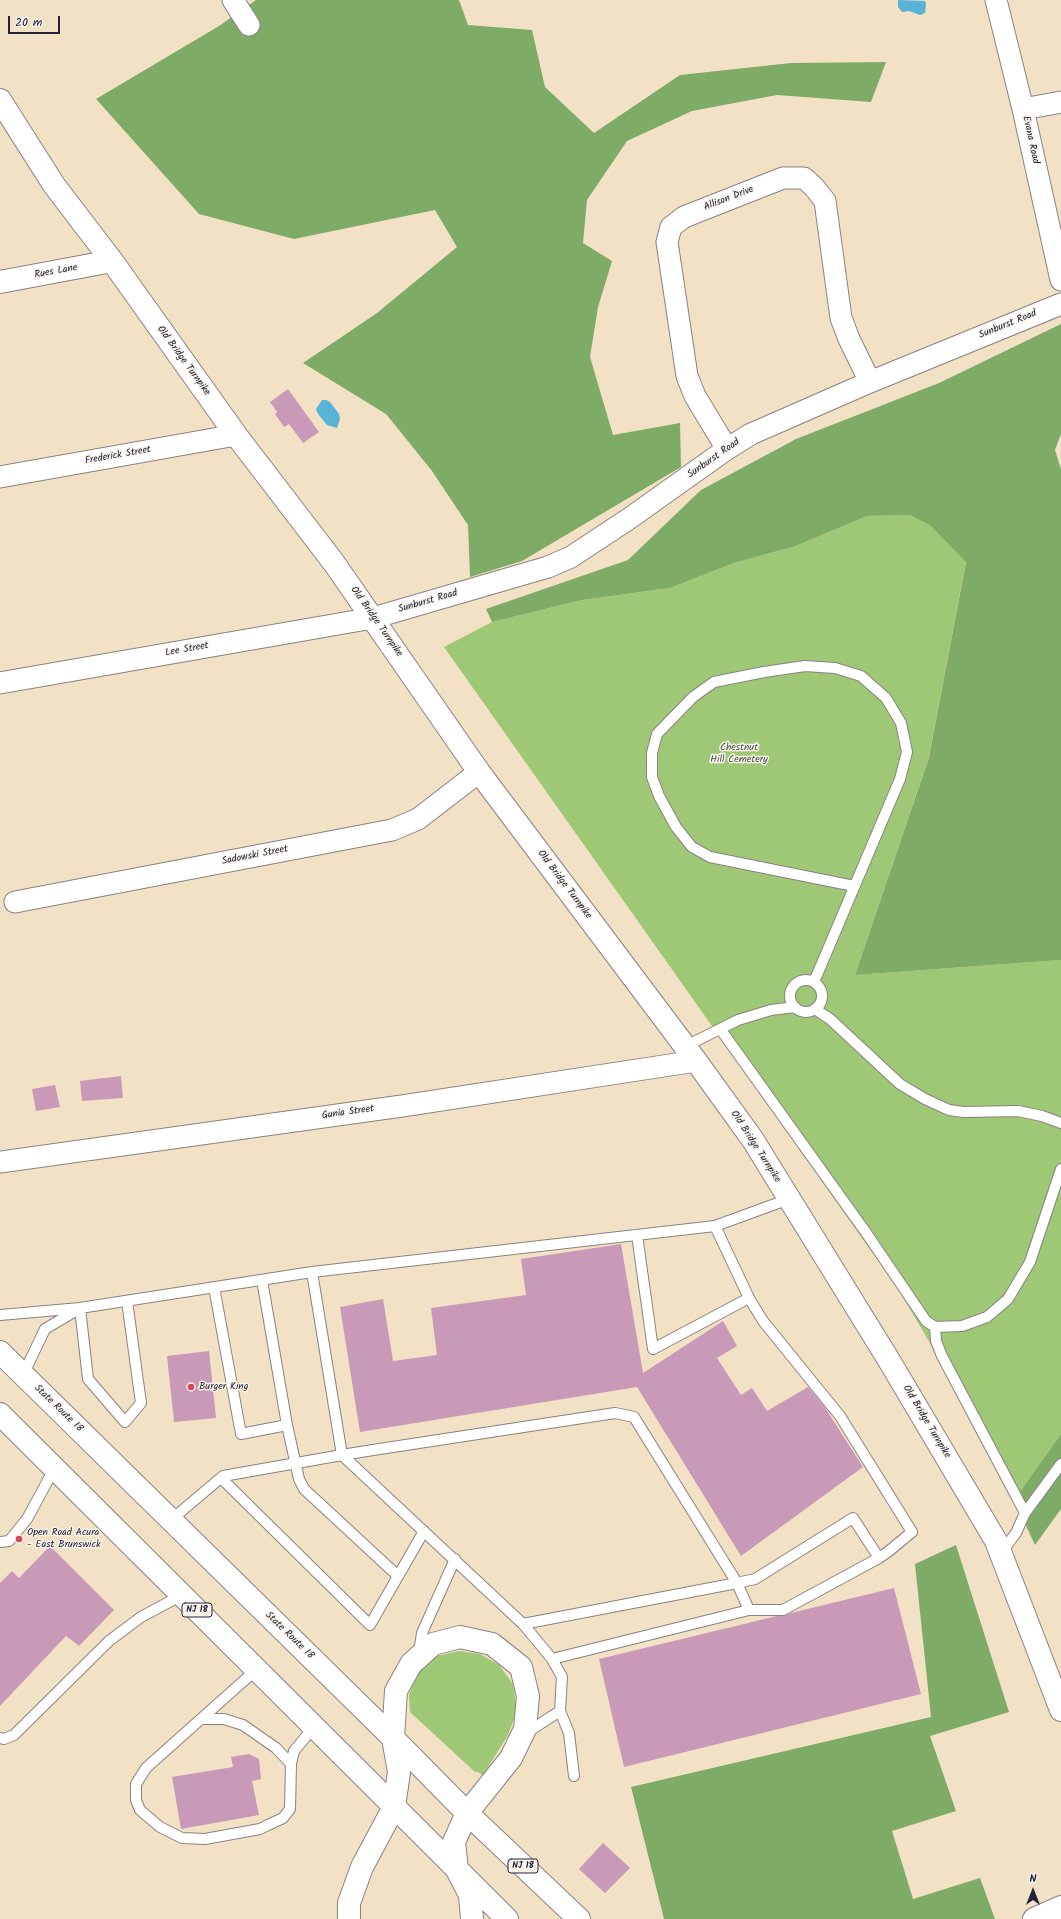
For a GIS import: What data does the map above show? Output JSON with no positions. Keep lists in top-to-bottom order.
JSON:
{
  "streets": {
    "main road": [
      "Rues Lane",
      "Old Bridge Turnpike",
      "State Route 18",
      "NJ 18"
    ],
    "street": [
      "Evana Road",
      "Allison Drive",
      "Sunburst Road",
      "Frederick Street",
      "Lee Street",
      "Sadowski Street",
      "Gunia Street"
    ]
  },
  "crossings": [
    ["Allison Drive", "Sunburst Road"],
    ["Rues Lane", "Old Bridge Turnpike"],
    ["Sunburst Road", "Old Bridge Turnpike"],
    ["Sunburst Road", "Lee Street"],
    ["Old Bridge Turnpike", "Frederick Street"],
    ["Old Bridge Turnpike", "Lee Street"],
    ["Old Bridge Turnpike", "Sadowski Street"],
    ["Old Bridge Turnpike", "Gunia Street"]
  ],
  "parks": ["Chestnut Hill Cemetery"],
  "places": ["Burger King", "Open Road Acura - East Brunswick"],
  "scale_bar": "20 m",
  "north": "top"
}
